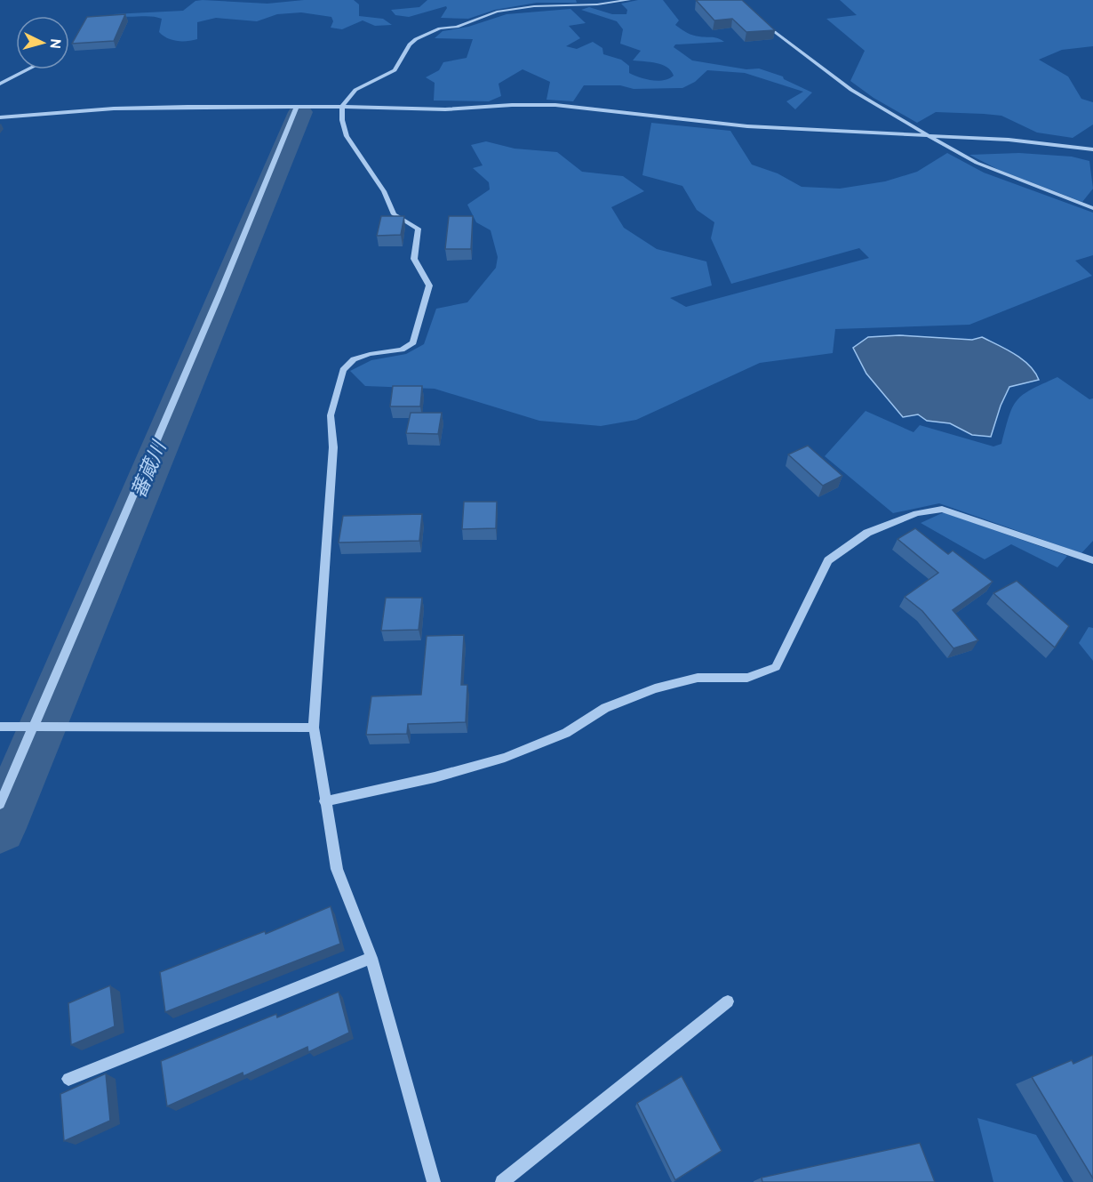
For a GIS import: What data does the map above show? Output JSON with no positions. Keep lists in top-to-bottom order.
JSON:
{
  "water": ["蕃蔵川"],
  "north": "right"
}
